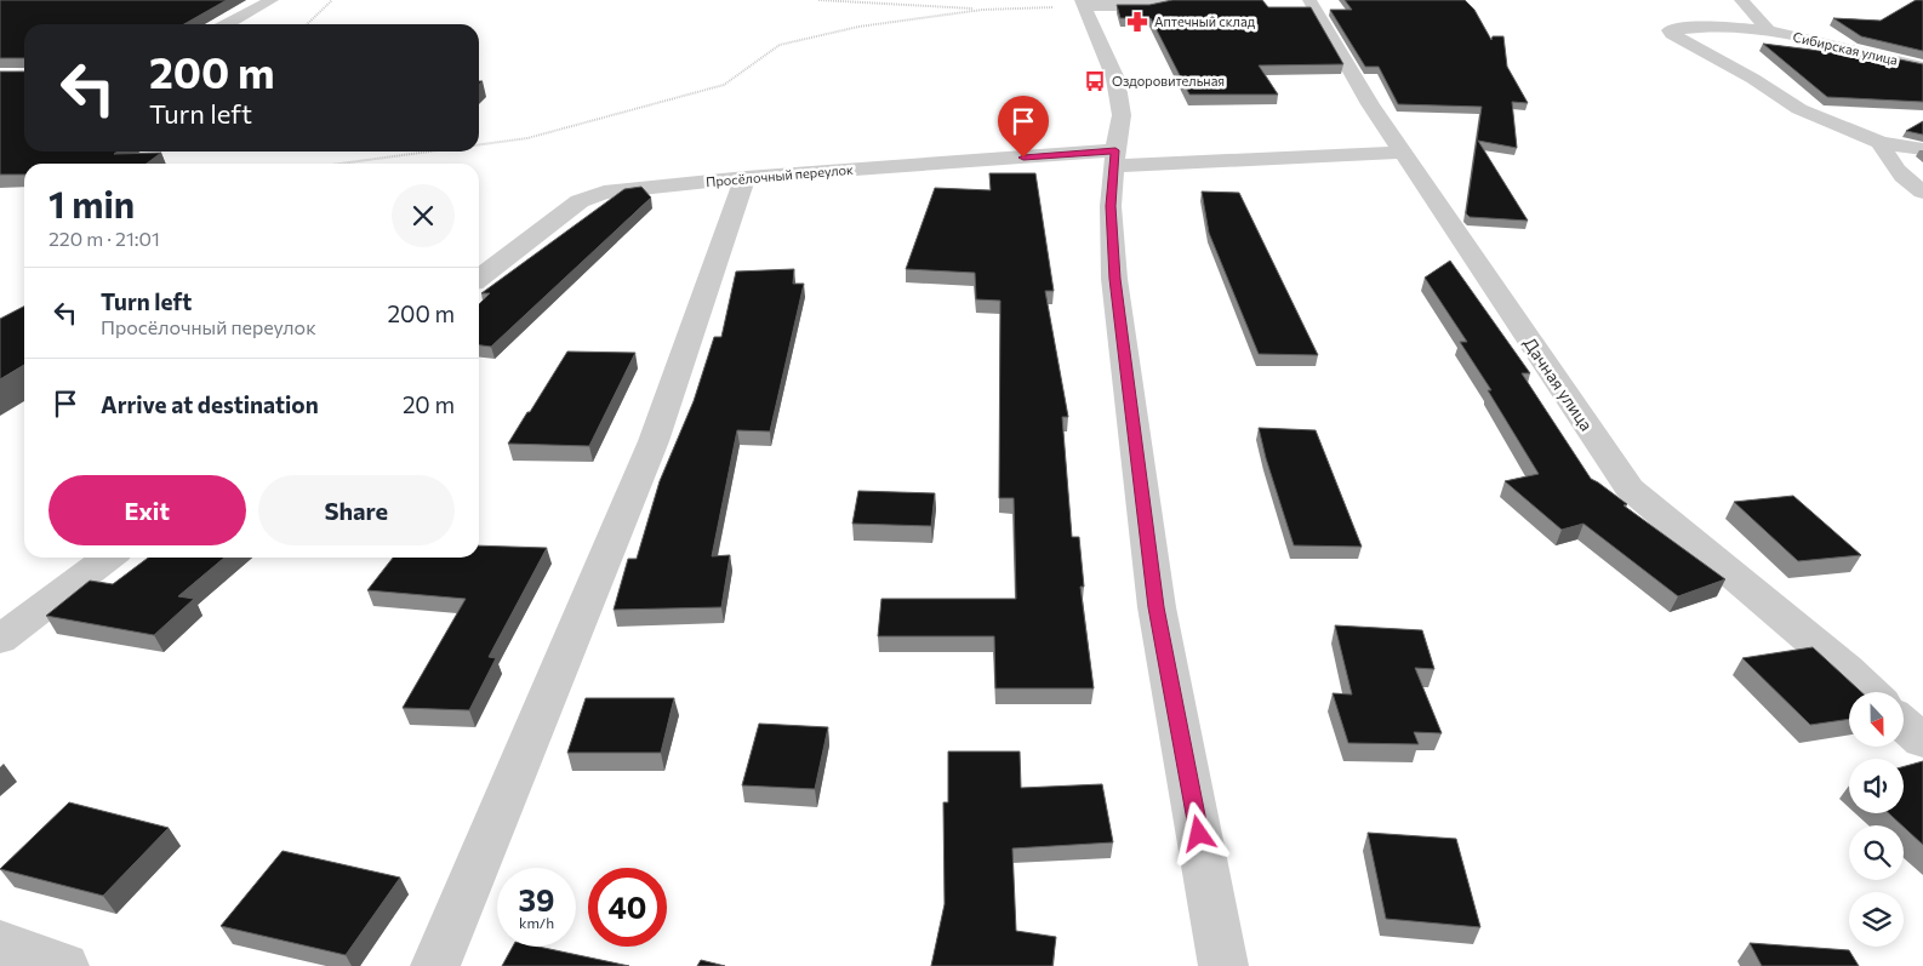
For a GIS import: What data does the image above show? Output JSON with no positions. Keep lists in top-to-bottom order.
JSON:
{
  "streets": {
    "street": ["Сибирская улица", "Просёлочный переулок", "Дачная улица"]
  },
  "crossings": [
    ["Просёлочный переулок", "Дачная улица"]
  ],
  "places": {
    "pharmacy": ["Аптечный склад"],
    "bus stop": ["Оздоровительная"]
  },
  "north": "bottom",
  "page": {
    "turn": ["200 m", "Turn left"],
    "heading": ["1 min", "220 m · 21:01"],
    "list": [
      {
        "name": "Turn left",
        "note": "Просёлочный переулок",
        "value": "200 m"
      },
      {
        "name": "Arrive at destination",
        "value": "20 m"
      }
    ],
    "buttons": ["Exit", "Share"],
    "speed": "39 km/h",
    "limit": "40"
  }
}
